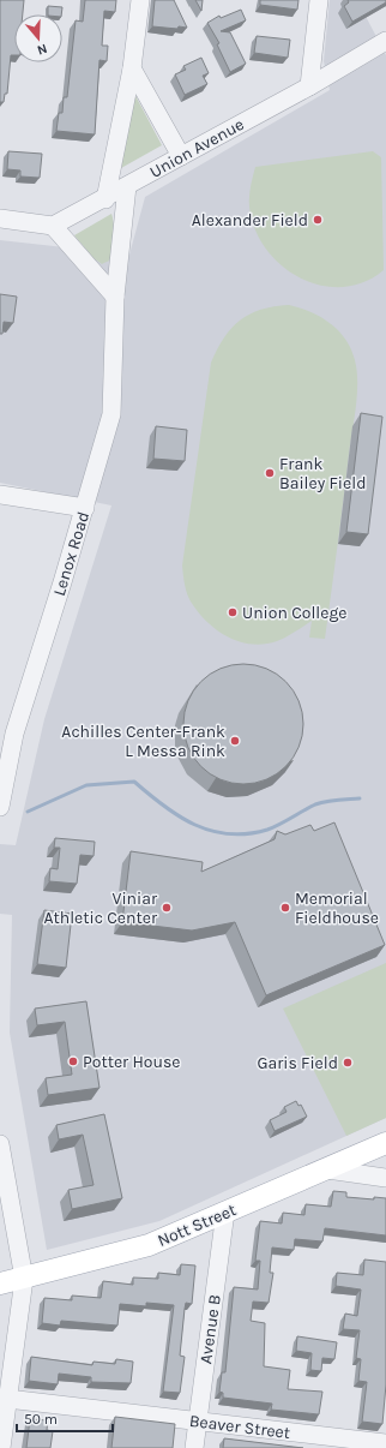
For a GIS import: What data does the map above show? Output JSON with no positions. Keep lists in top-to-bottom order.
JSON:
{
  "streets": {
    "main road": ["Nott Street"],
    "street": [
      "Union Avenue",
      "Lenox Road",
      "Avenue B",
      "Beaver Street"
    ]
  },
  "crossings": [
    ["Union Avenue", "Lenox Road"],
    ["Nott Street", "Avenue B"],
    ["Avenue B", "Beaver Street"]
  ],
  "places": [
    "Alexander Field",
    "Frank Bailey Field",
    "Union College",
    "Achilles Center-Frank L Messa Rink",
    "Viniar Athletic Center",
    "Memorial Fieldhouse",
    "Potter House",
    "Garis Field"
  ],
  "scale_bar": "50 m",
  "north": "bottom"
}
